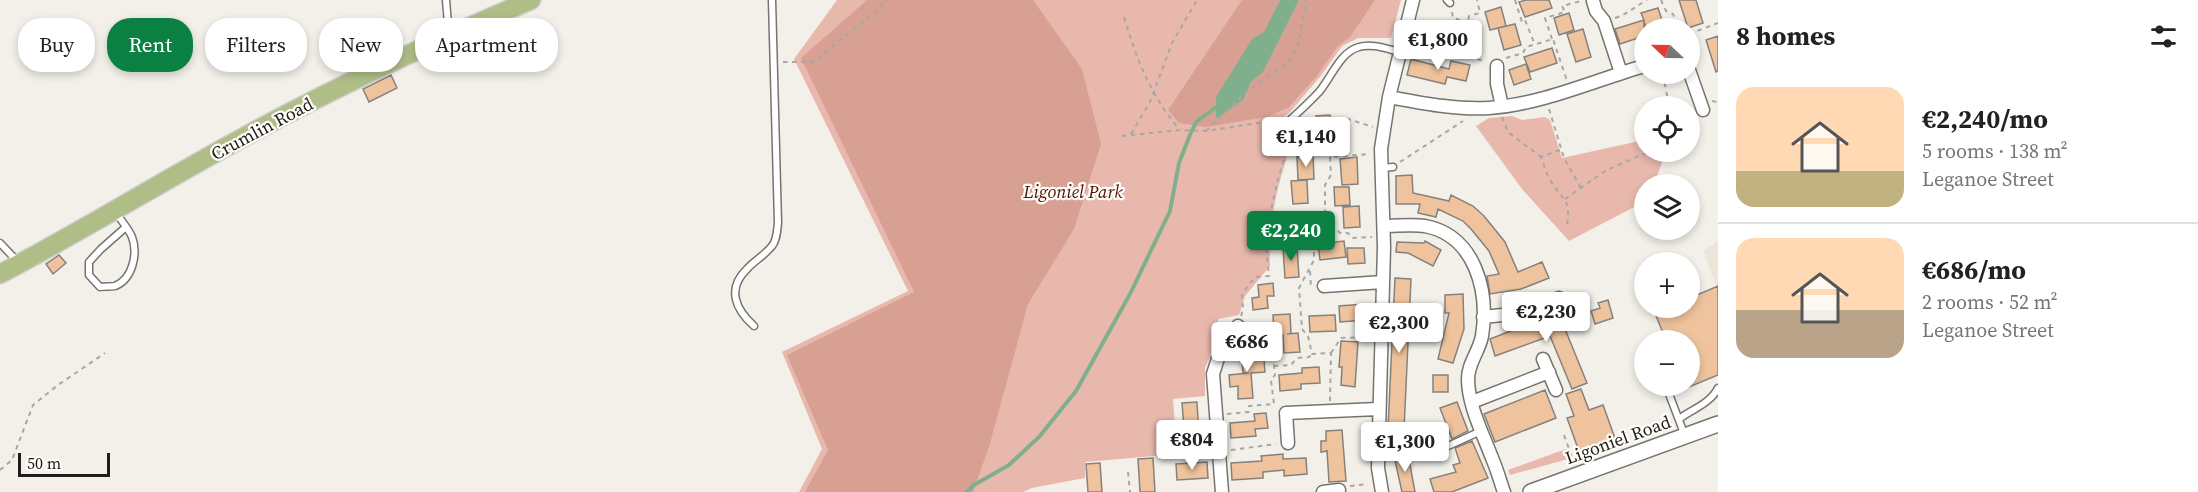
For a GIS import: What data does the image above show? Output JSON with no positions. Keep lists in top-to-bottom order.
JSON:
{
  "streets": {
    "main road": ["Crumlin Road"],
    "street": ["Ligoniel Road"]
  },
  "parks": ["Ligoniel Park"],
  "scale_bar": "50 m",
  "north": "left",
  "page": {
    "heading": "8 homes",
    "map_buttons": ["+", "−"],
    "chip": [
      "Buy",
      "Rent",
      "Filters",
      "New",
      "Apartment"
    ],
    "price": [
      "€1,800",
      "€1,140",
      "€2,240",
      "€2,230",
      "€2,300",
      "€686",
      "€804",
      "€1,300"
    ],
    "list": [
      {
        "name": "€2,240/mo",
        "note": "5 rooms · 138 m² · Leganoe Street"
      },
      {
        "name": "€686/mo",
        "note": "2 rooms · 52 m² · Leganoe Street"
      }
    ],
    "scale": "50 m"
  }
}
